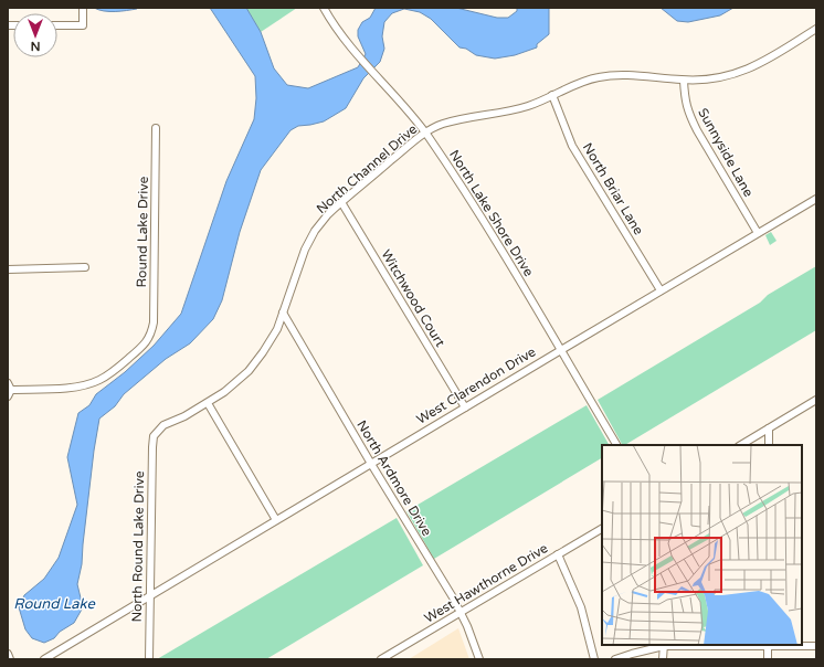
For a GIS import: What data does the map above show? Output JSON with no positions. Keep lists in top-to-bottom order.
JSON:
{
  "streets": {
    "street": [
      "Sunnyside Lane",
      "North Channel Drive",
      "North Briar Lane",
      "North Lake Shore Drive",
      "Round Lake Drive",
      "Witchwood Court",
      "West Clarendon Drive",
      "North Ardmore Drive",
      "North Round Lake Drive",
      "West Hawthorne Drive"
    ]
  },
  "crossings": [
    ["Sunnyside Lane", "North Channel Drive"],
    ["Sunnyside Lane", "West Clarendon Drive"],
    ["North Channel Drive", "North Briar Lane"],
    ["North Channel Drive", "North Lake Shore Drive"],
    ["North Channel Drive", "Witchwood Court"],
    ["North Channel Drive", "North Ardmore Drive"],
    ["North Channel Drive", "North Round Lake Drive"],
    ["North Briar Lane", "West Clarendon Drive"],
    ["North Lake Shore Drive", "West Clarendon Drive"],
    ["Witchwood Court", "West Clarendon Drive"],
    ["West Clarendon Drive", "North Ardmore Drive"],
    ["West Clarendon Drive", "North Round Lake Drive"],
    ["North Ardmore Drive", "West Hawthorne Drive"]
  ],
  "water": ["Round Lake"],
  "north": "bottom"
}
